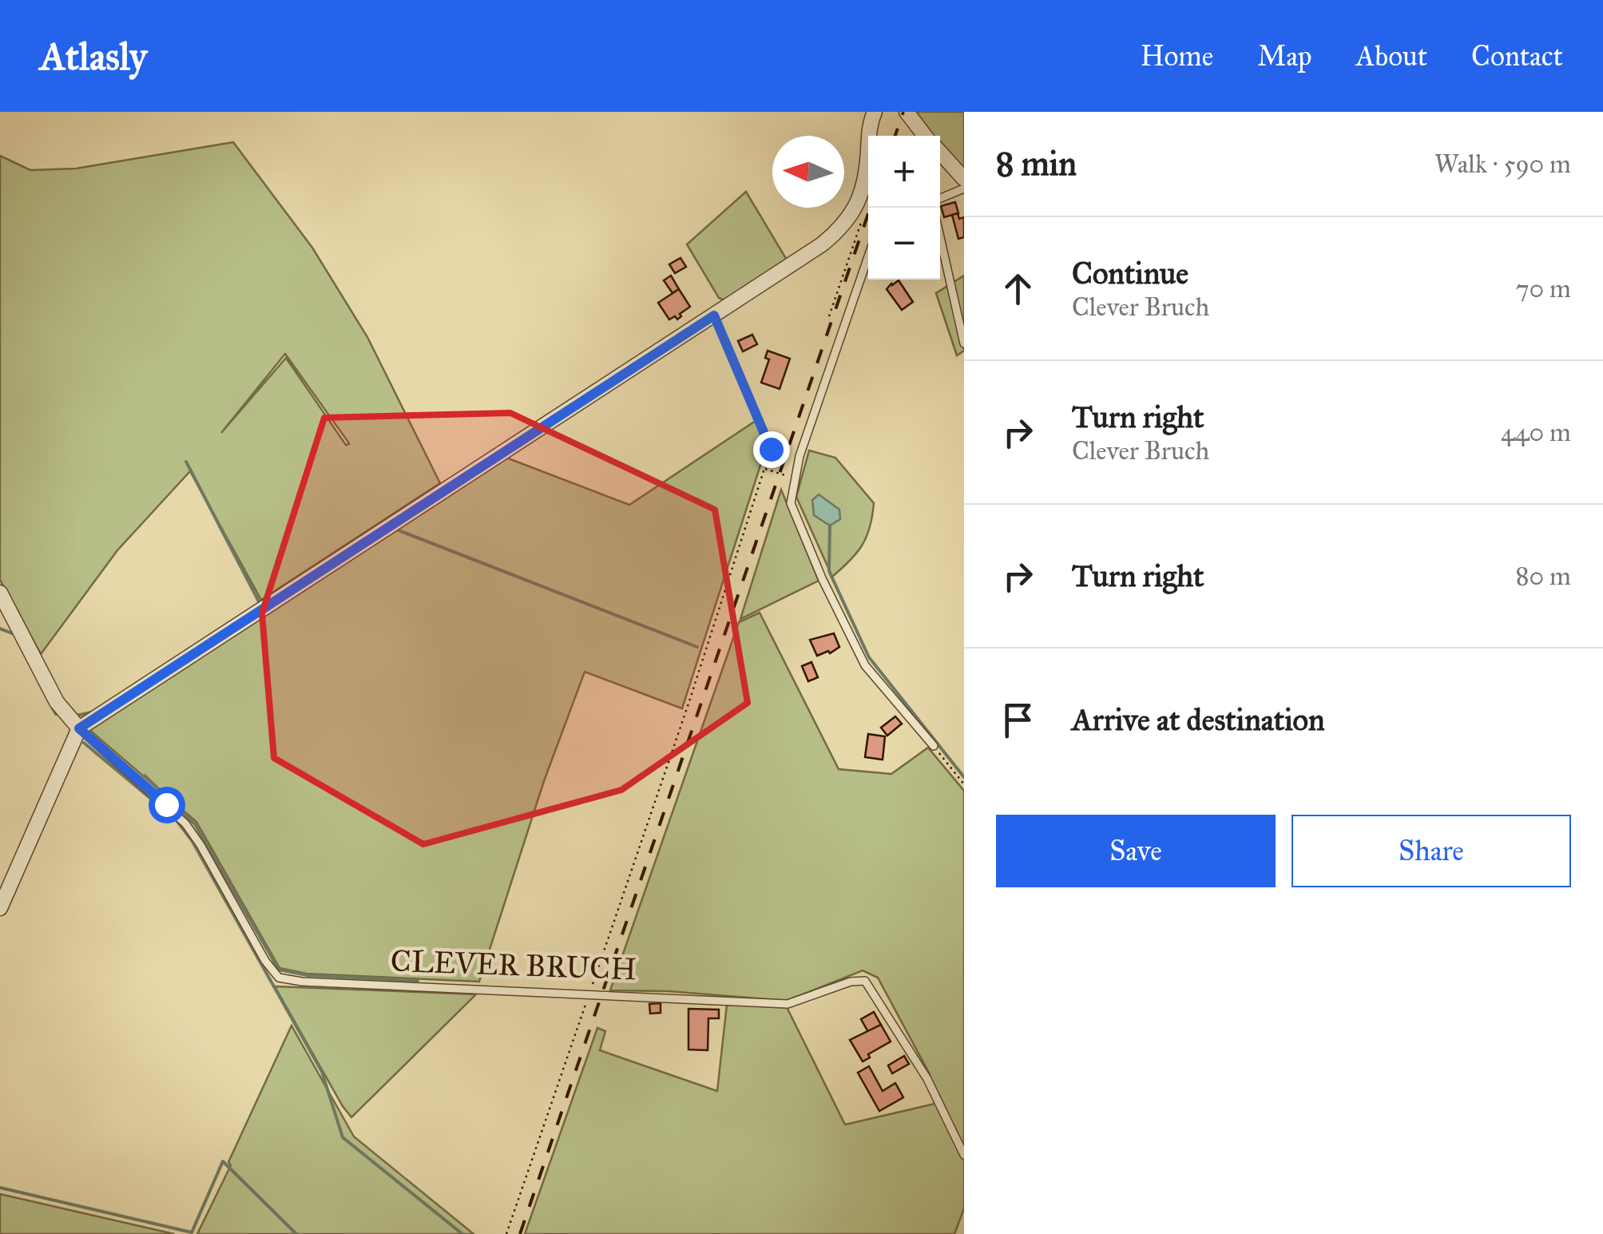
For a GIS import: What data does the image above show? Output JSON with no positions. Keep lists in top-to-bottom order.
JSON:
{
  "streets": {
    "street": ["CLEVER BRUCH"]
  },
  "north": "left",
  "page": {
    "header": "Atlasly",
    "nav": [
      "Home",
      "Map",
      "About",
      "Contact"
    ],
    "heading": ["8 min", "Walk · 590 m"],
    "map_buttons": ["+", "−"],
    "list": [
      ["Continue", "Clever Bruch", "70 m"],
      ["Turn right", "Clever Bruch", "440 m"],
      ["Turn right", "80 m"],
      "Arrive at destination"
    ],
    "buttons": ["Save", "Share"]
  }
}
